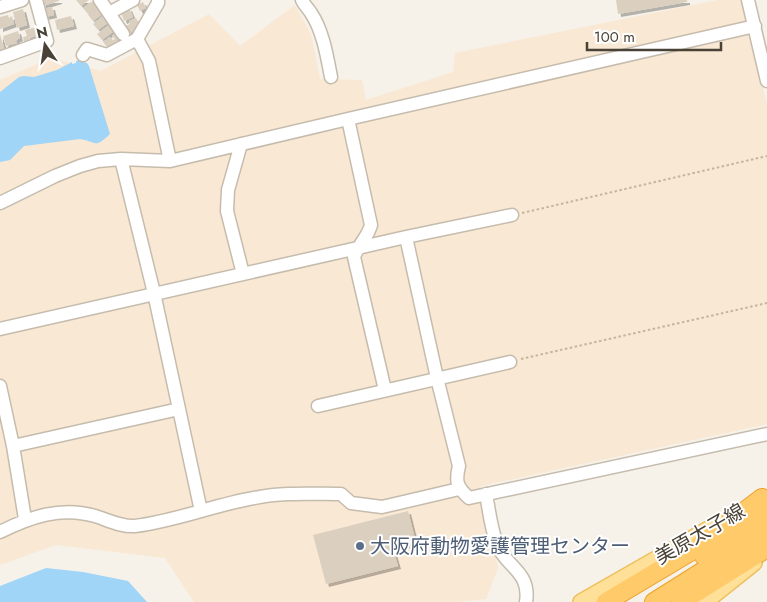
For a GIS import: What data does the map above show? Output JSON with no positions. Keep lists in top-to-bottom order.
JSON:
{
  "streets": {
    "main road": ["美原太子線"]
  },
  "places": ["大阪府動物愛護管理センター"],
  "scale_bar": "100 m",
  "north": "top"
}
